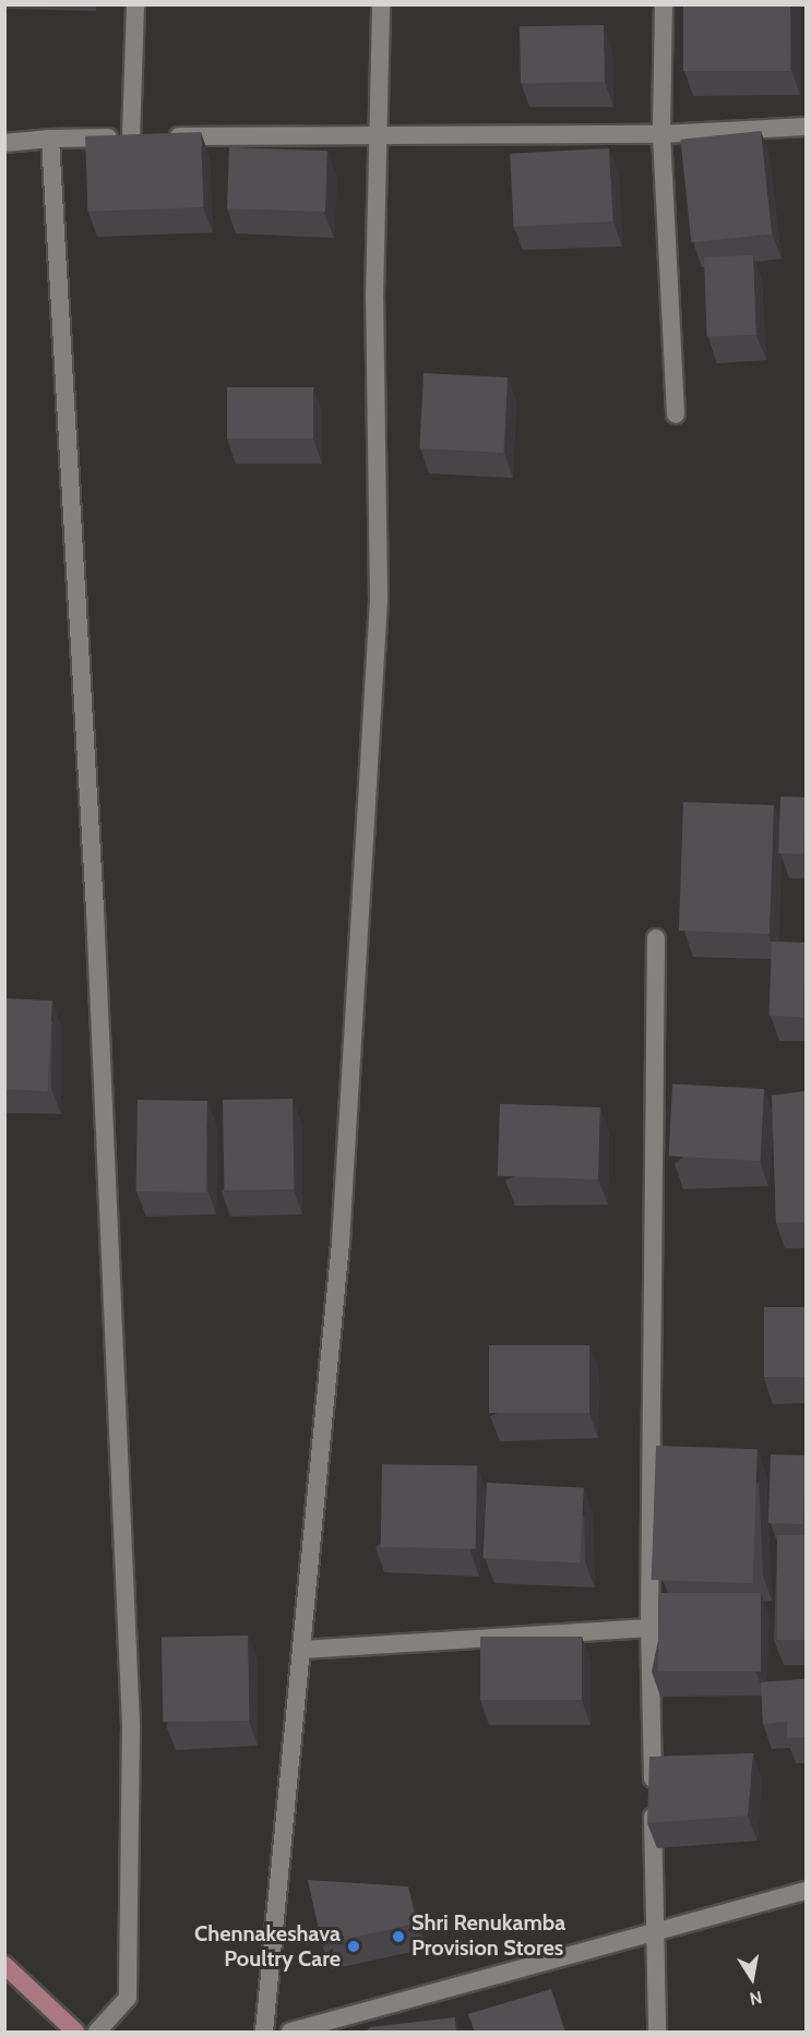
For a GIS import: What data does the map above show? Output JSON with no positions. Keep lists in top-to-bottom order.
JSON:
{
  "places": ["Shri Renukamba Provision Stores", "Chennakeshava Poultry Care"],
  "north": "bottom"
}
